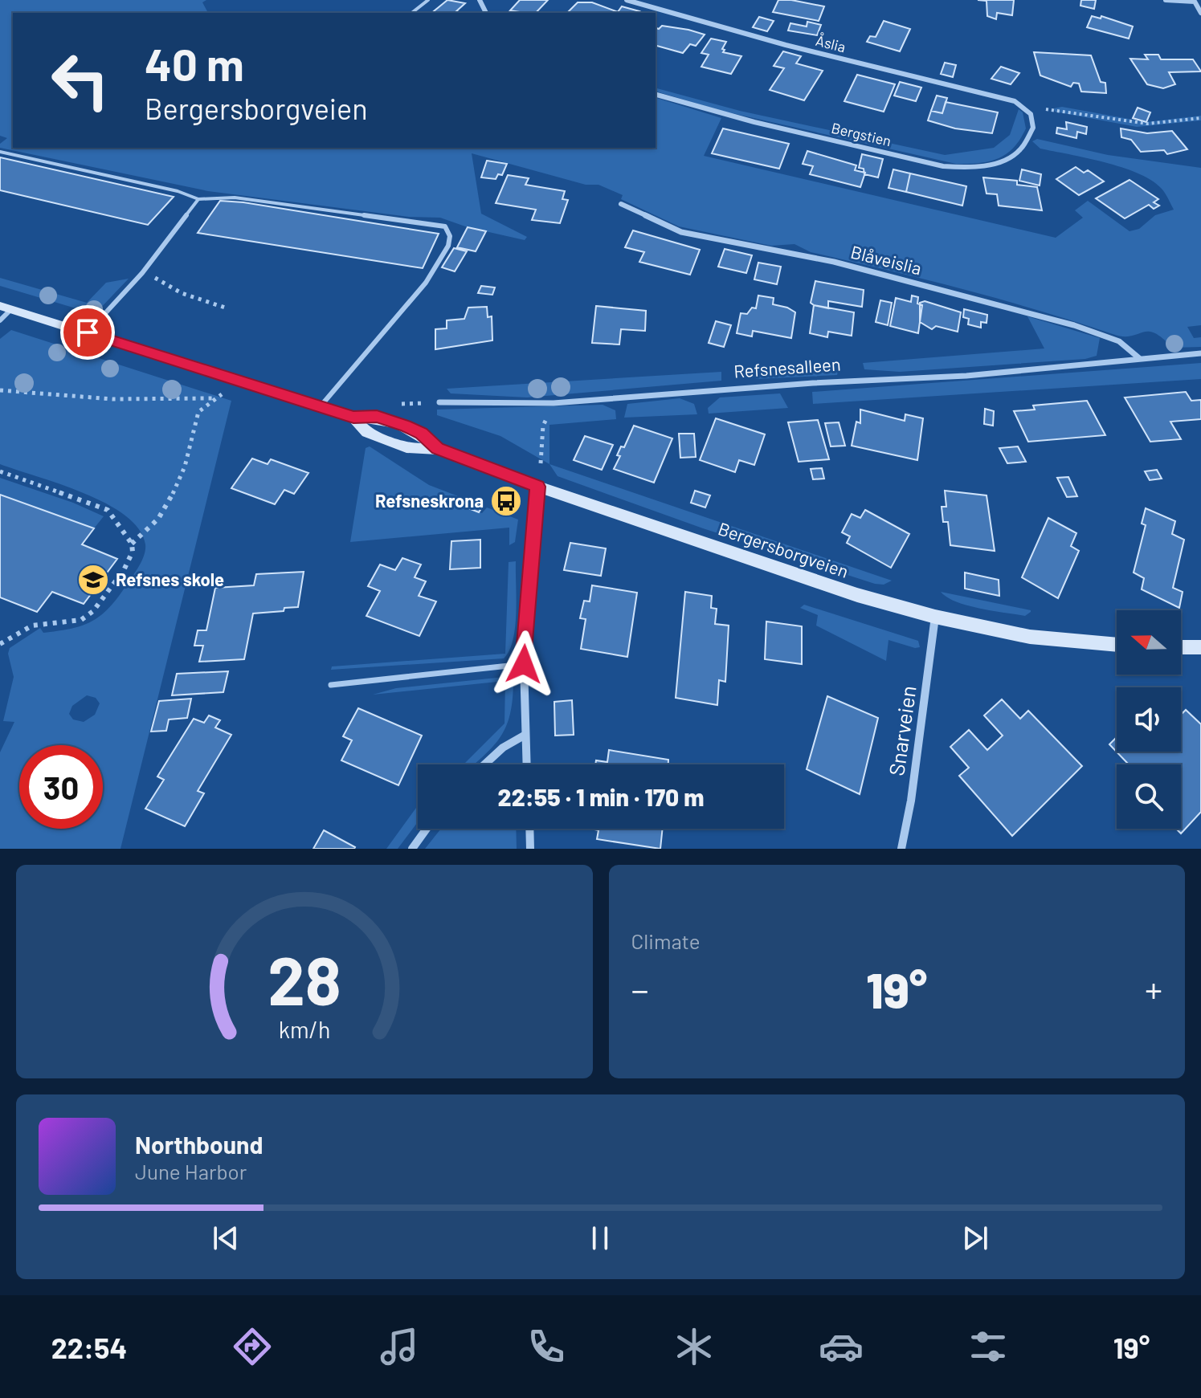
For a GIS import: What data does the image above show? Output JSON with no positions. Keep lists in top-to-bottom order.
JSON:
{
  "streets": {
    "street": [
      "Åslia",
      "Bergstien",
      "Blåveislia",
      "Refsnesalleen",
      "Bergersborgveien",
      "Snarveien"
    ]
  },
  "crossings": [
    ["Åslia", "Bergstien"],
    ["Blåveislia", "Refsnesalleen"],
    ["Bergersborgveien", "Snarveien"]
  ],
  "places": {
    "bus stop": ["Refsneskrona"],
    "school or university": ["Refsnes skole"]
  },
  "north": "left",
  "page": {
    "turn": ["40 m", "Bergersborgveien"],
    "limit": "30",
    "trip": "22:55 · 1 min · 170 m",
    "tile": "Climate",
    "heat": ["−", "19°", "+"],
    "song": ["Northbound", "June Harbor"],
    "tabs": ["22:54", "19°"],
    "gauge": ["28", "km/h"]
  }
}
